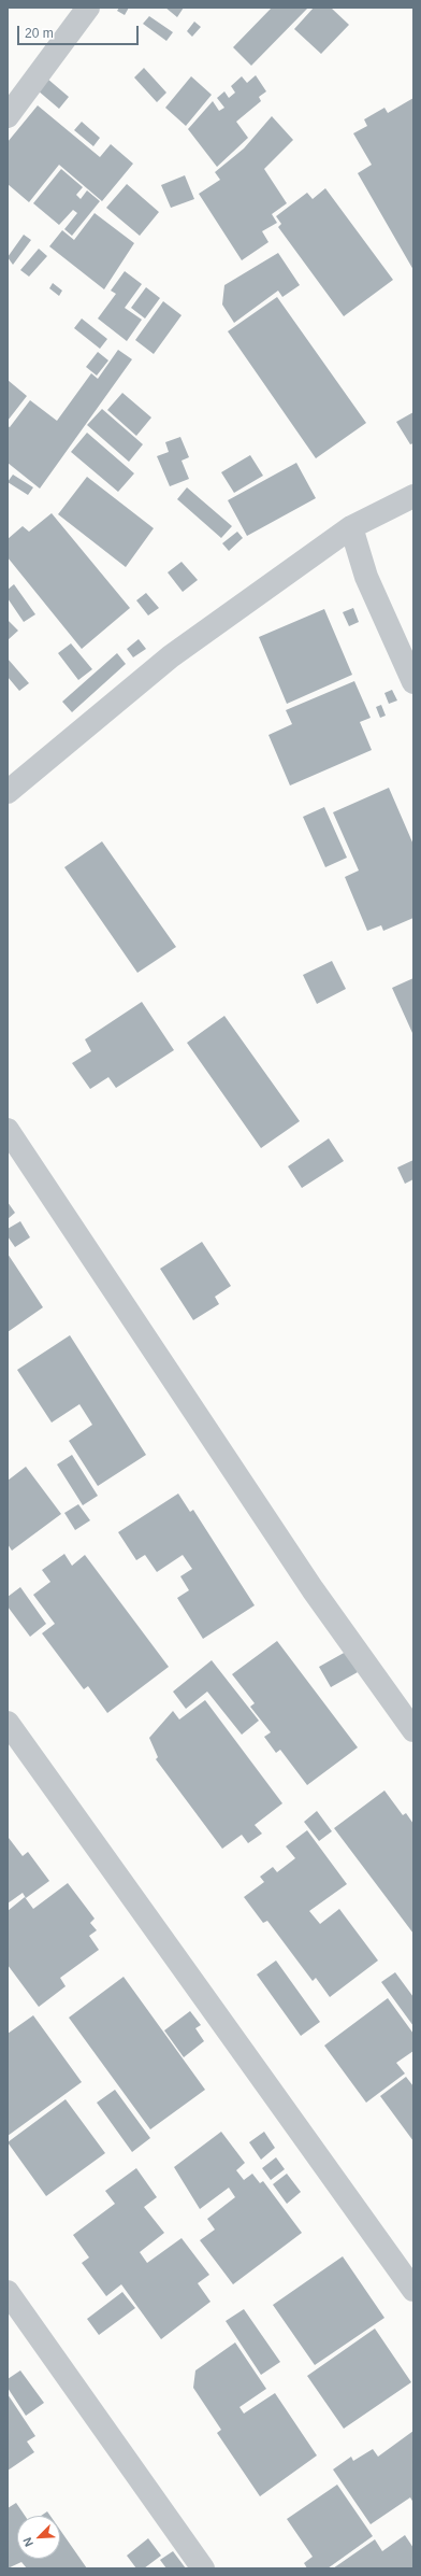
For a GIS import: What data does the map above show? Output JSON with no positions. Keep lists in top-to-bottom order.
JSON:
{
  "scale_bar": "20 m",
  "north": "bottom left"
}
